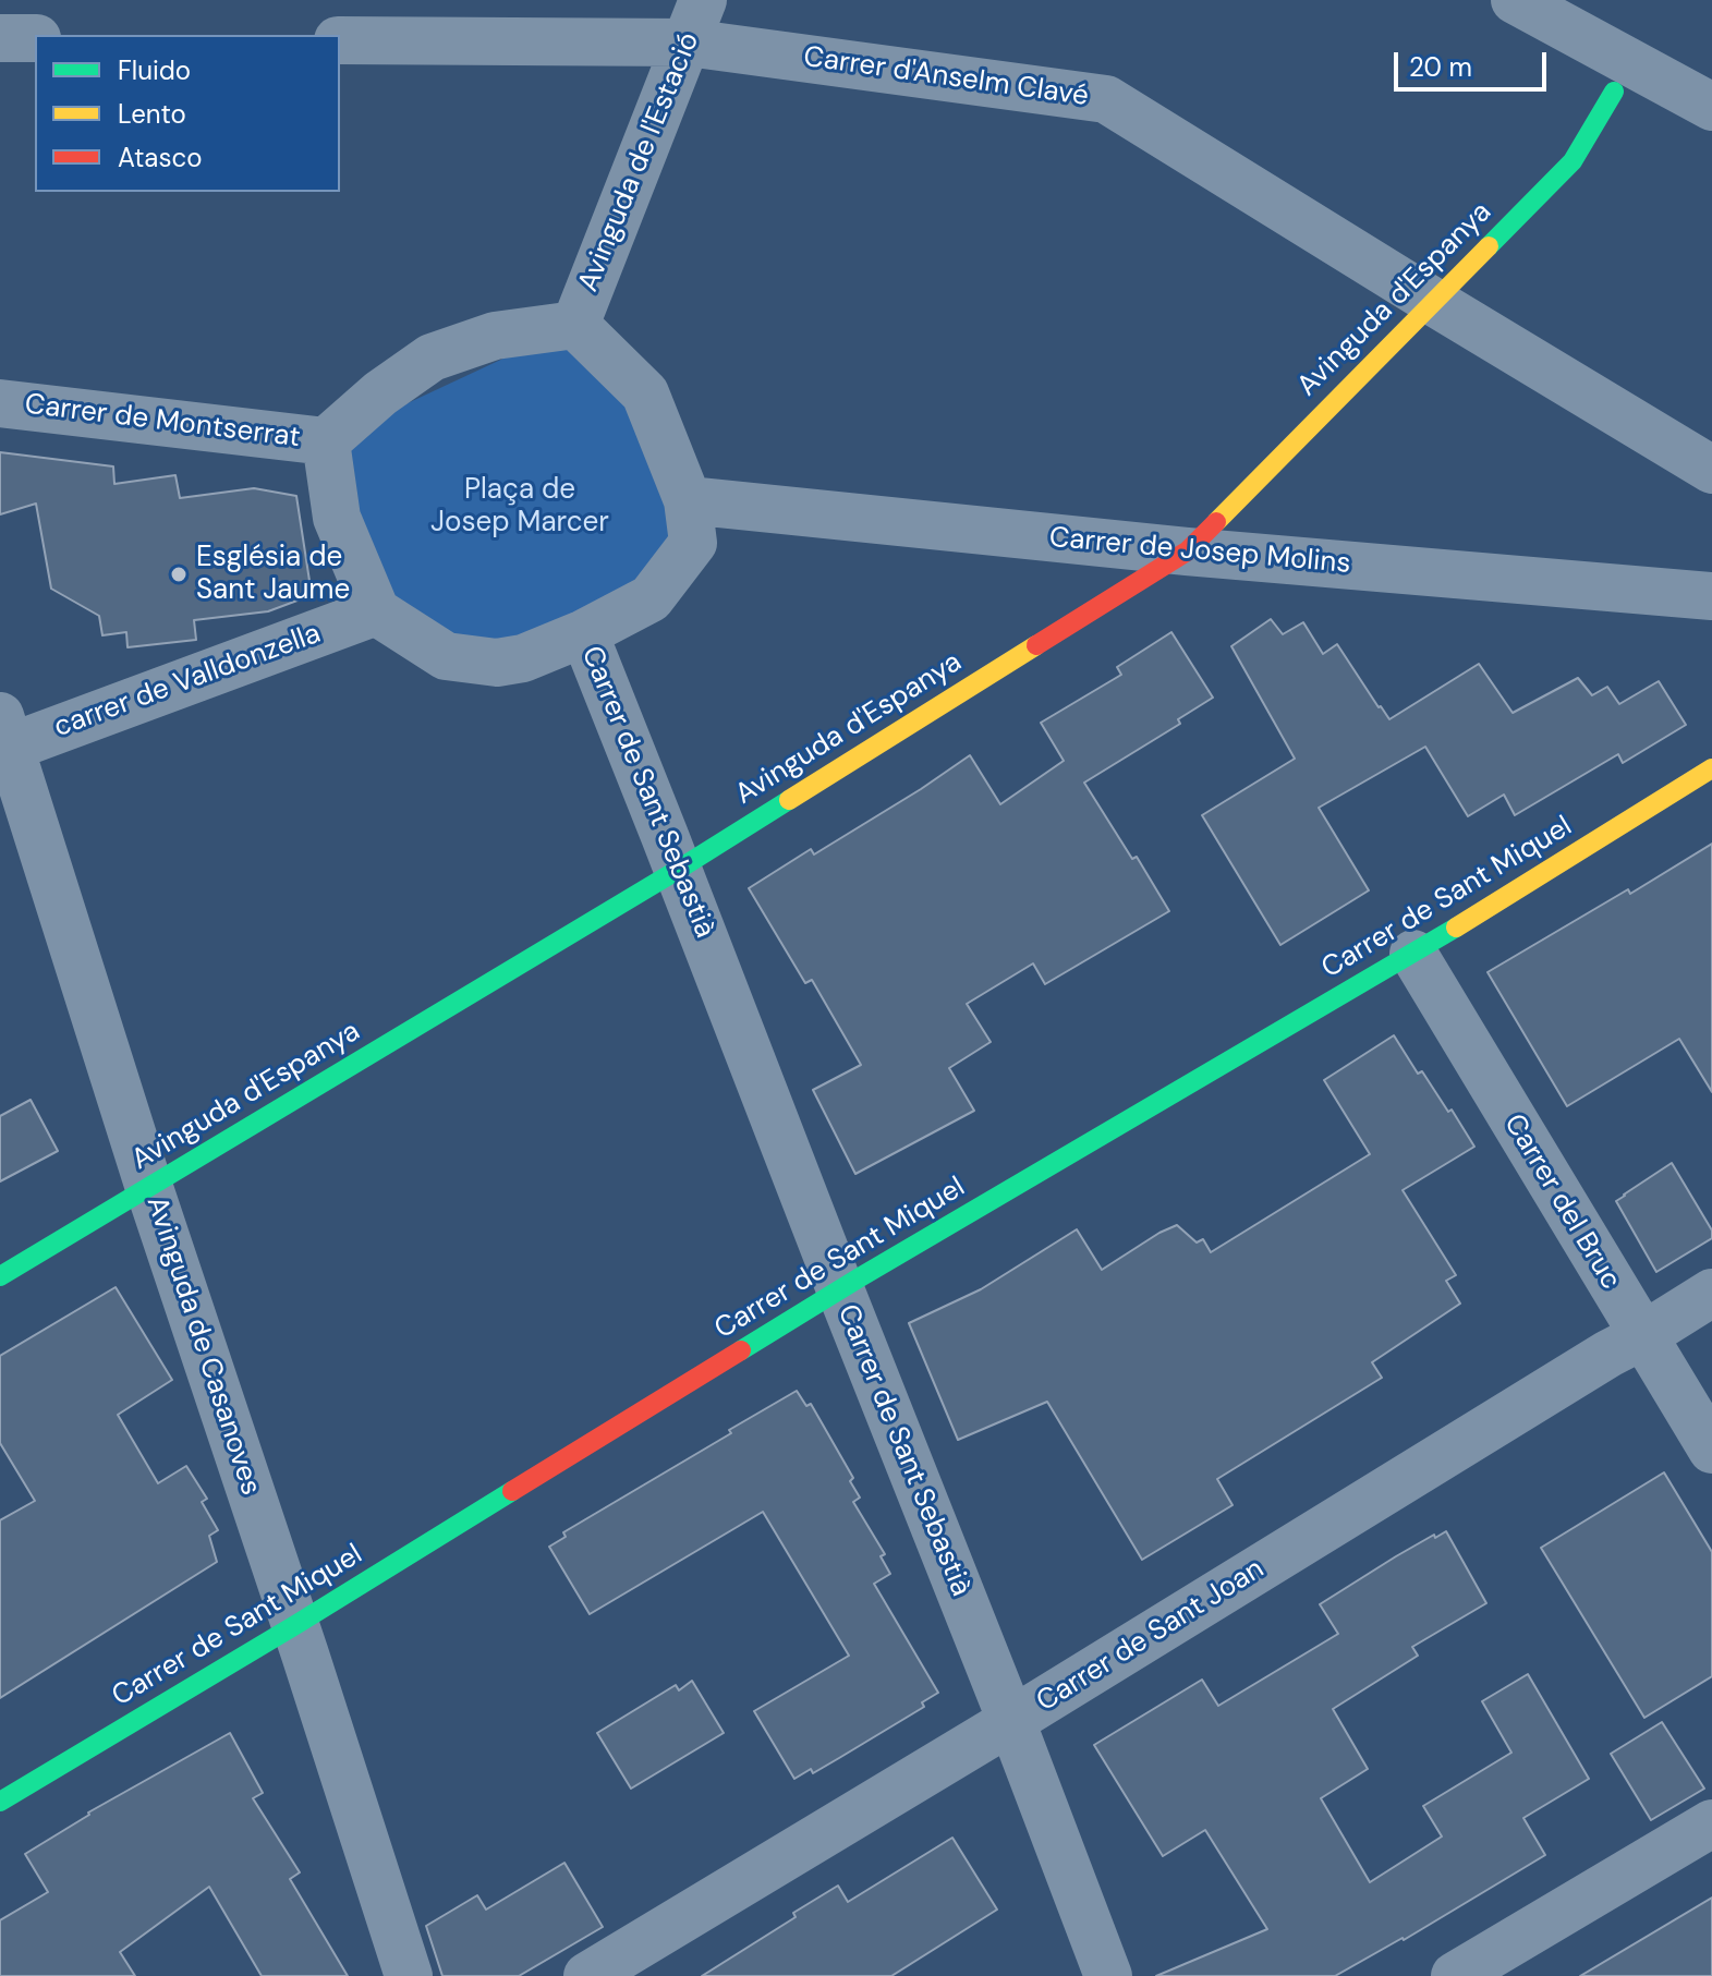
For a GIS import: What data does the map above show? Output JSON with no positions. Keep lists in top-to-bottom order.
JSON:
{
  "streets": {
    "street": [
      "Carrer d'Anselm Clavé",
      "Avinguda de l'Estació",
      "Avinguda d'Espanya",
      "Carrer de Montserrat",
      "Carrer de Josep Molins",
      "carrer de Valldonzella",
      "Carrer de Sant Sebastià",
      "Carrer de Sant Miquel",
      "Carrer del Bruc",
      "Avinguda de Casanoves",
      "Carrer de Sant Joan"
    ]
  },
  "crossings": [
    ["Carrer d'Anselm Clavé", "Avinguda de l'Estació"],
    ["Carrer d'Anselm Clavé", "Avinguda d'Espanya"],
    ["Avinguda d'Espanya", "Carrer de Josep Molins"],
    ["Avinguda d'Espanya", "Carrer de Sant Sebastià"],
    ["Avinguda d'Espanya", "Avinguda de Casanoves"],
    ["carrer de Valldonzella", "Avinguda de Casanoves"],
    ["Carrer de Sant Sebastià", "Carrer de Sant Miquel"],
    ["Carrer de Sant Sebastià", "Carrer de Sant Joan"],
    ["Carrer de Sant Miquel", "Carrer del Bruc"],
    ["Carrer de Sant Miquel", "Avinguda de Casanoves"],
    ["Carrer del Bruc", "Carrer de Sant Joan"]
  ],
  "parks": ["Plaça de Josep Marcer"],
  "places": ["Església de Sant Jaume"],
  "legend": ["Fluido", "Lento", "Atasco"],
  "scale_bar": "20 m"
}
